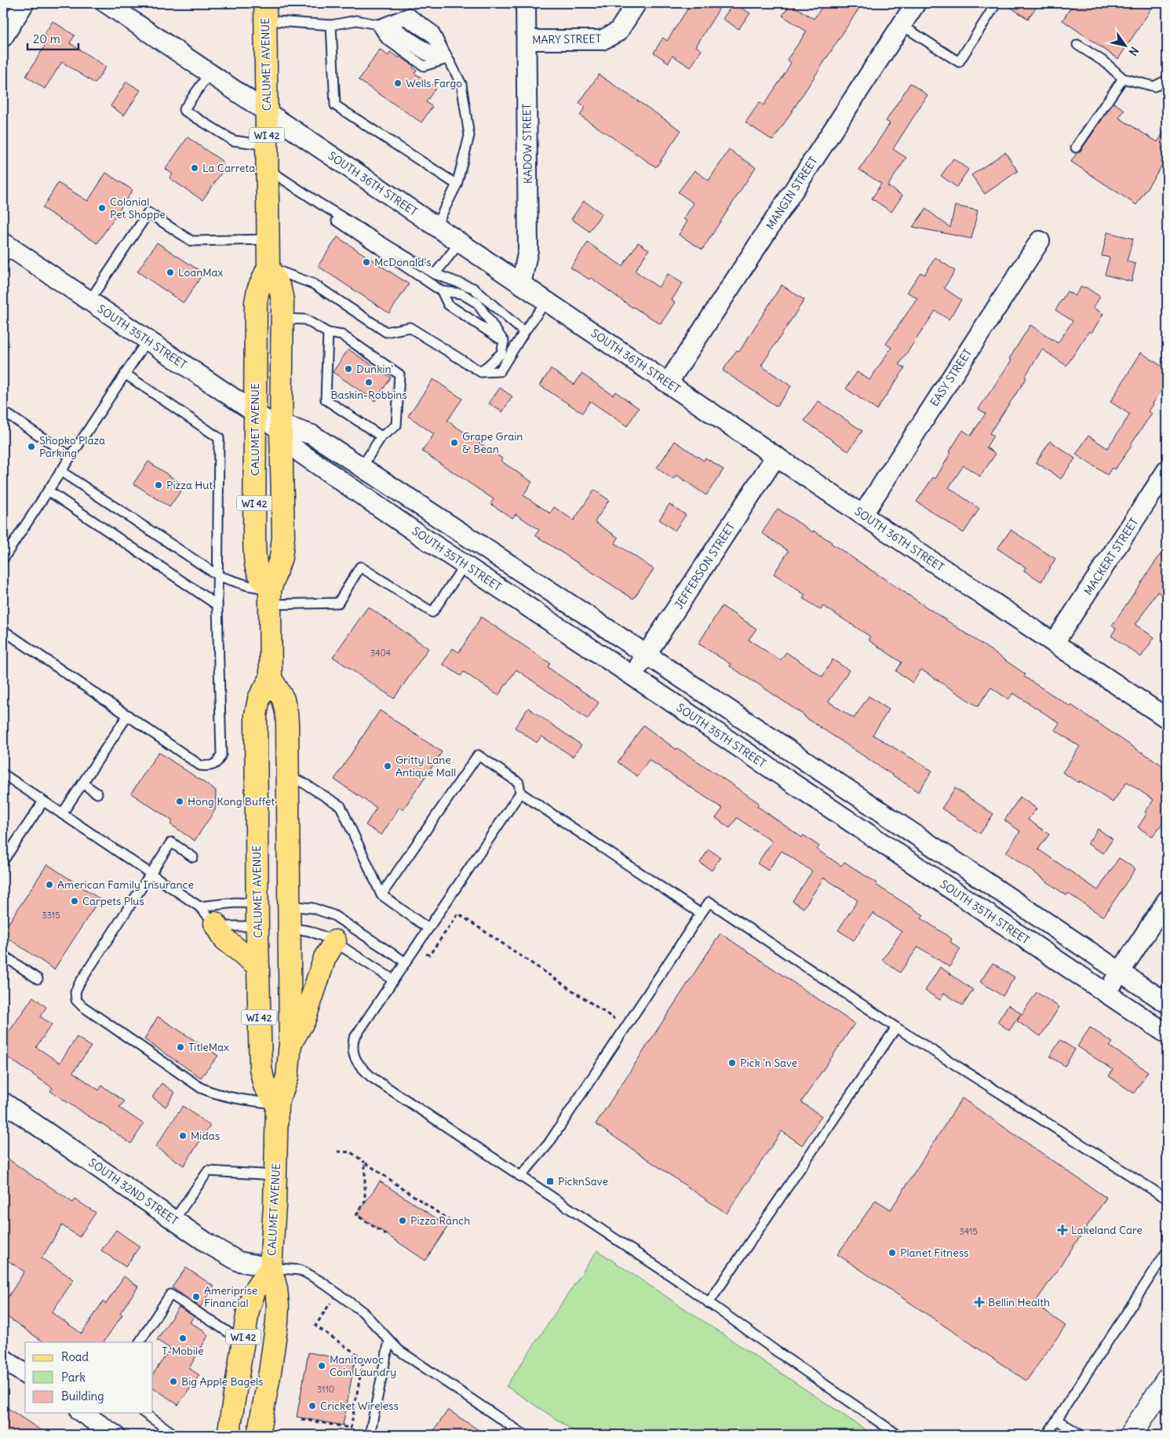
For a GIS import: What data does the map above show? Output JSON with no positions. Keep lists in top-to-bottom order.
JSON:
{
  "streets": {
    "main road": ["CALUMET AVENUE", "WI 42"],
    "street": [
      "MARY STREET",
      "KADOW STREET",
      "SOUTH 36TH STREET",
      "MANGIN STREET",
      "SOUTH 35TH STREET",
      "EASY STREET",
      "MACKERT STREET",
      "JEFFERSON STREET",
      "SOUTH 32ND STREET"
    ]
  },
  "crossings": [
    ["MARY STREET", "KADOW STREET"],
    ["CALUMET AVENUE", "SOUTH 36TH STREET"],
    ["CALUMET AVENUE", "SOUTH 35TH STREET"],
    ["CALUMET AVENUE", "SOUTH 32ND STREET"],
    ["KADOW STREET", "SOUTH 36TH STREET"],
    ["SOUTH 36TH STREET", "MANGIN STREET"],
    ["SOUTH 36TH STREET", "EASY STREET"],
    ["SOUTH 36TH STREET", "MACKERT STREET"],
    ["SOUTH 36TH STREET", "JEFFERSON STREET"],
    ["SOUTH 35TH STREET", "JEFFERSON STREET"]
  ],
  "places": {
    "other": [
      "Wells Fargo",
      "La Carreta",
      "Colonial Pet Shoppe",
      "McDonald's",
      "LoanMax",
      "Dunkin'",
      "Baskin-Robbins",
      "Grape Grain & Bean",
      "Shopko Plaza Parking",
      "Pizza Hut",
      "Gritty Lane Antique Mall",
      "Hong Kong Buffet",
      "American Family Insurance",
      "Carpets Plus",
      "TitleMax",
      "Pick 'n Save",
      "Midas",
      "Pizza Ranch",
      "Planet Fitness",
      "Ameriprise Financial",
      "T-Mobile",
      "Manitowoc Coin Laundry",
      "Big Apple Bagels",
      "Cricket Wireless"
    ],
    "transit": ["PicknSave"],
    "health": ["Lakeland Care", "Bellin Health"]
  },
  "house_numbers": [
    "3404",
    "3315",
    "3415",
    "3110"
  ],
  "legend": ["Road", "Park", "Building"],
  "scale_bar": "20 m",
  "north": "bottom right"
}
